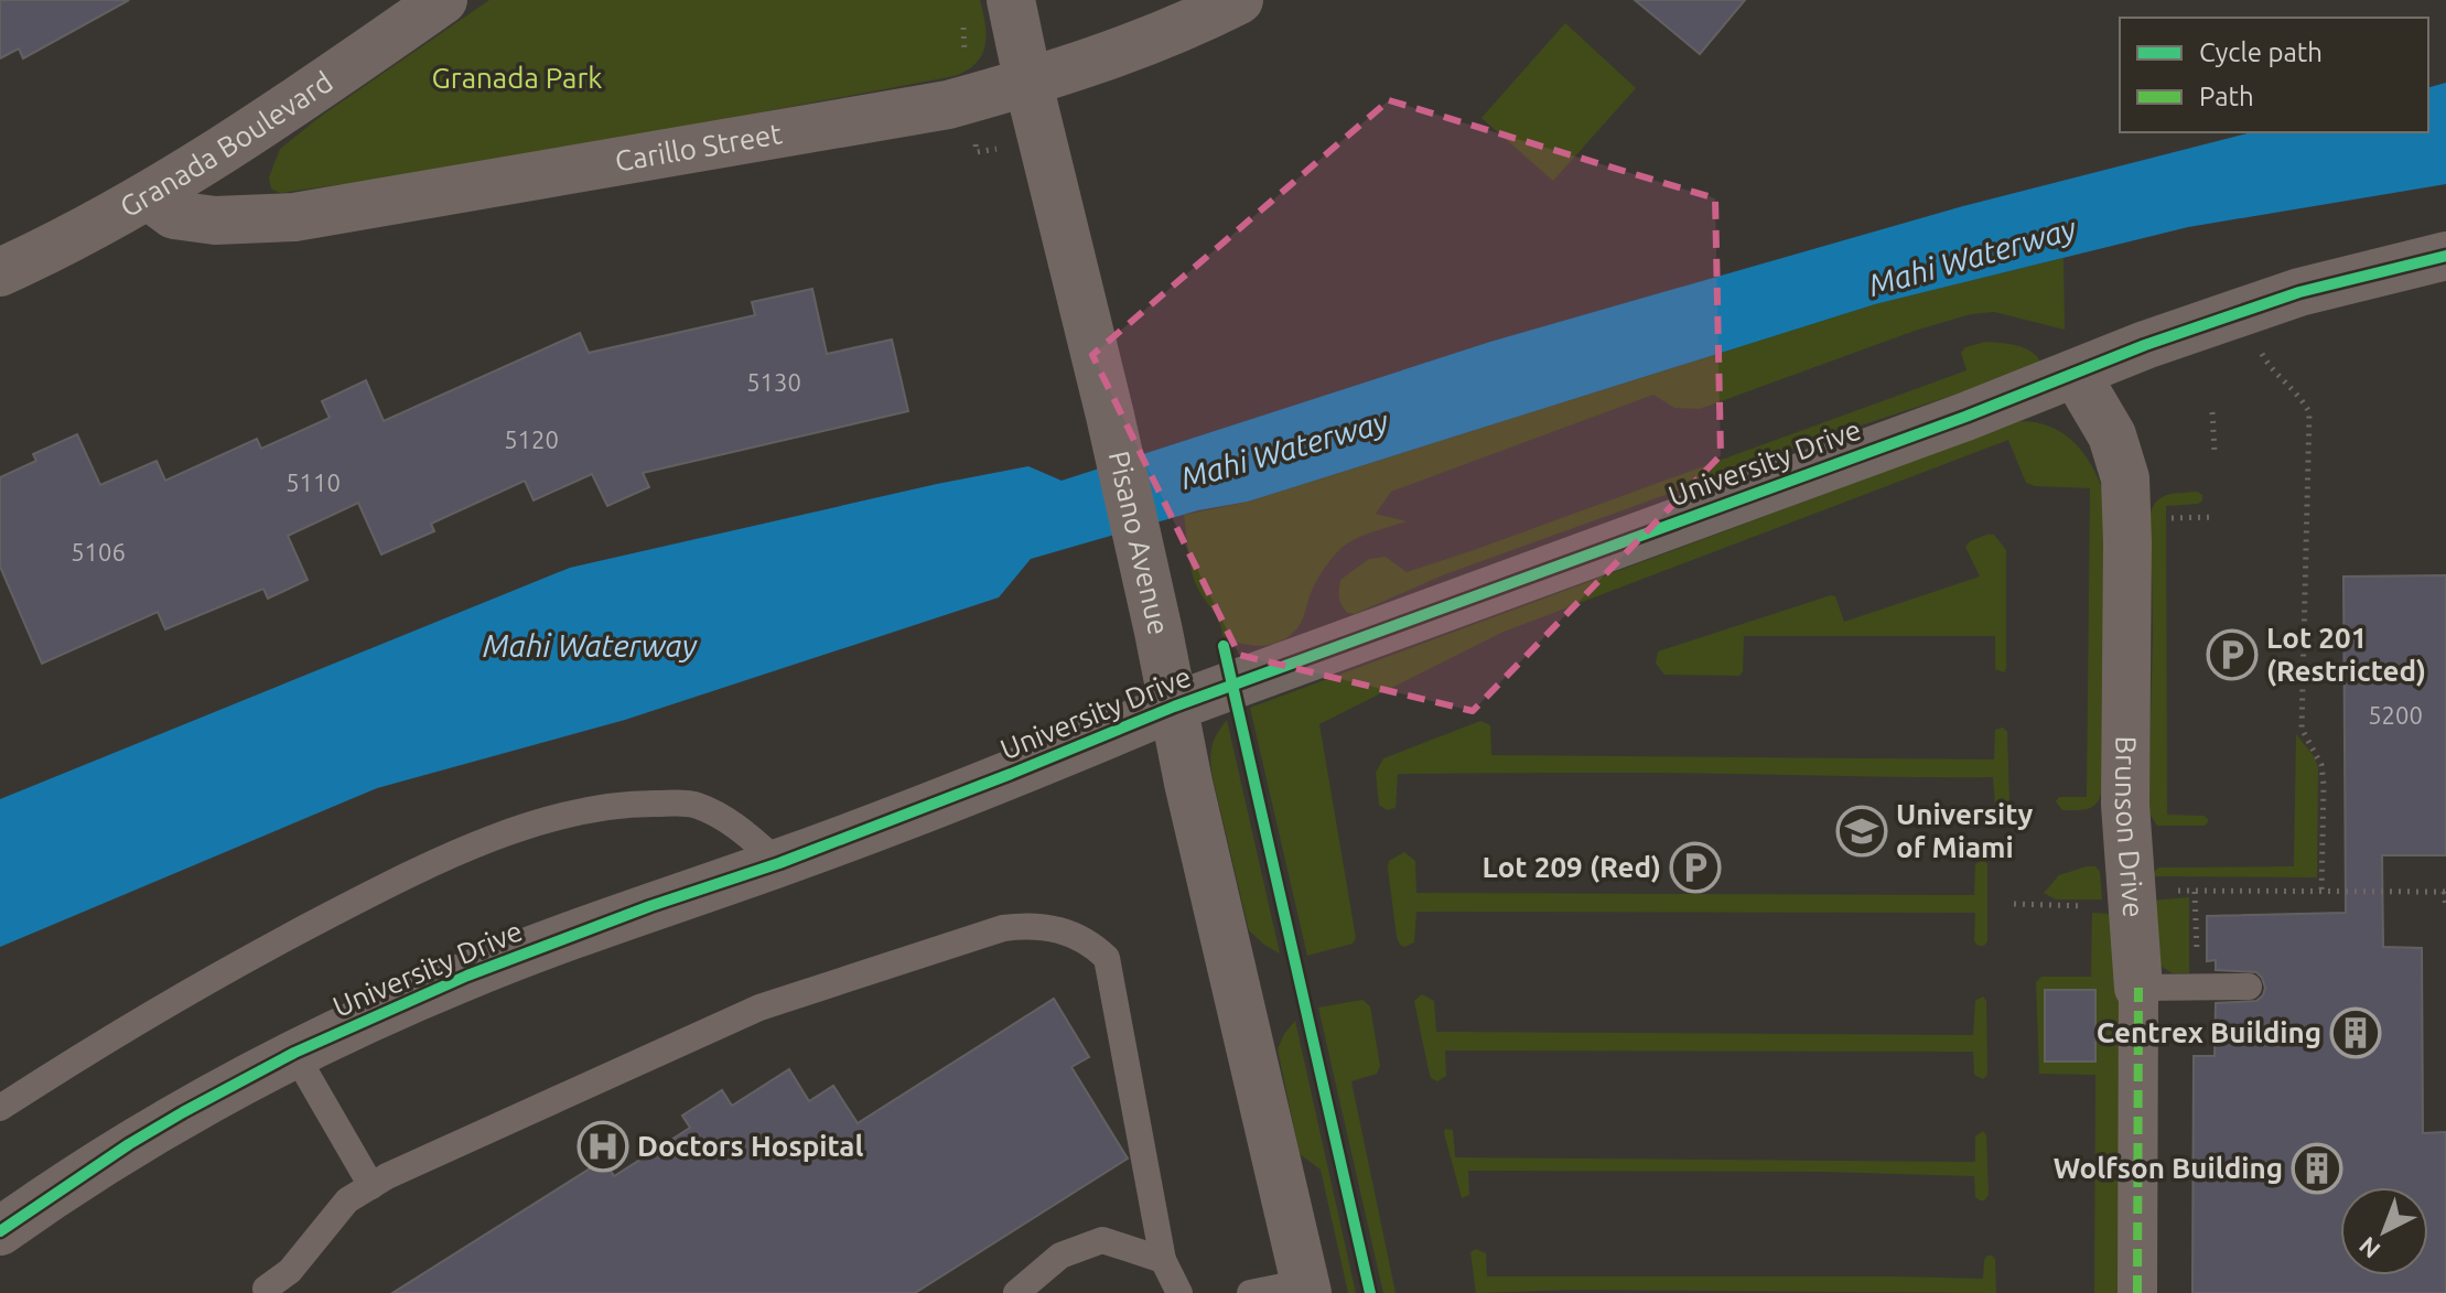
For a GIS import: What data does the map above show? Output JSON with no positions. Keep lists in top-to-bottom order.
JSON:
{
  "streets": {
    "street": [
      "Granada Boulevard",
      "Carillo Street",
      "University Drive",
      "Pisano Avenue",
      "Brunson Drive"
    ]
  },
  "crossings": [
    ["Granada Boulevard", "Carillo Street"],
    ["Carillo Street", "Pisano Avenue"],
    ["University Drive", "Pisano Avenue"],
    ["University Drive", "Brunson Drive"]
  ],
  "water": ["Mahi Waterway"],
  "parks": ["Granada Park"],
  "places": {
    "parking": ["Lot 201 (Restricted)", "Lot 209 (Red)"],
    "school or university": ["University of Miami"],
    "building": ["Centrex Building", "Wolfson Building"],
    "hospital": ["Doctors Hospital"]
  },
  "house_numbers": [
    "5130",
    "5120",
    "5110",
    "5106",
    "5200"
  ],
  "legend": ["Cycle path", "Path"],
  "north": "bottom left"
}
